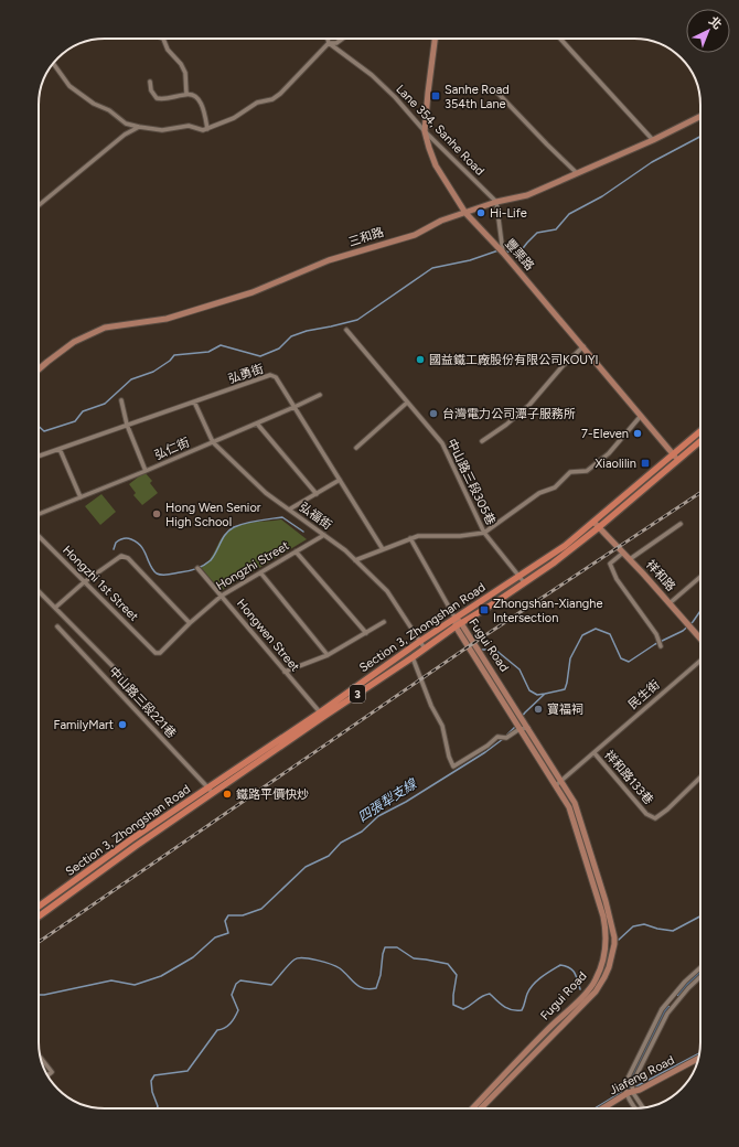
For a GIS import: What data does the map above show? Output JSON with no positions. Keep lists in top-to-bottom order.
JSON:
{
  "streets": {
    "main road": ["Section 3, Zhongshan Road", "3"],
    "street": [
      "Lane 354, Sanhe Road",
      "三和路",
      "豐栗路",
      "弘勇街",
      "弘仁街",
      "中山路三段305巷",
      "弘福街",
      "Hongzhi Street",
      "祥和路",
      "Hongzhi 1st Street",
      "Hongwen Street",
      "Fugui Road",
      "民生街",
      "中山路三段221巷",
      "祥和路133巷",
      "Jiafeng Road"
    ]
  },
  "crossings": [
    ["Lane 354, Sanhe Road", "三和路"],
    ["Lane 354, Sanhe Road", "豐栗路"],
    ["三和路", "豐栗路"],
    ["豐栗路", "Section 3, Zhongshan Road"],
    ["弘勇街", "弘仁街"],
    ["弘勇街", "弘福街"],
    ["弘仁街", "弘福街"],
    ["中山路三段305巷", "Section 3, Zhongshan Road"],
    ["弘福街", "Hongzhi Street"],
    ["弘福街", "Section 3, Zhongshan Road"],
    ["Hongzhi Street", "Hongzhi 1st Street"],
    ["Hongzhi Street", "Hongwen Street"],
    ["祥和路", "Section 3, Zhongshan Road"],
    ["Section 3, Zhongshan Road", "Hongwen Street"],
    ["Section 3, Zhongshan Road", "Fugui Road"],
    ["Section 3, Zhongshan Road", "中山路三段221巷"],
    ["Fugui Road", "民生街"],
    ["民生街", "祥和路133巷"]
  ],
  "water": ["四張犁支線"],
  "places": {
    "transit": ["Sanhe Road 354th Lane", "Xiaolilin", "Zhongshan-Xianghe Intersection"],
    "other": [
      "Hi-Life",
      "國益鐵工廠股份有限公司KOUYI",
      "台灣電力公司潭子服務所",
      "7-Eleven",
      "Hong Wen Senior High School",
      "寶福祠",
      "FamilyMart",
      "鐵路平價快炒"
    ]
  },
  "north": "top right"
}
